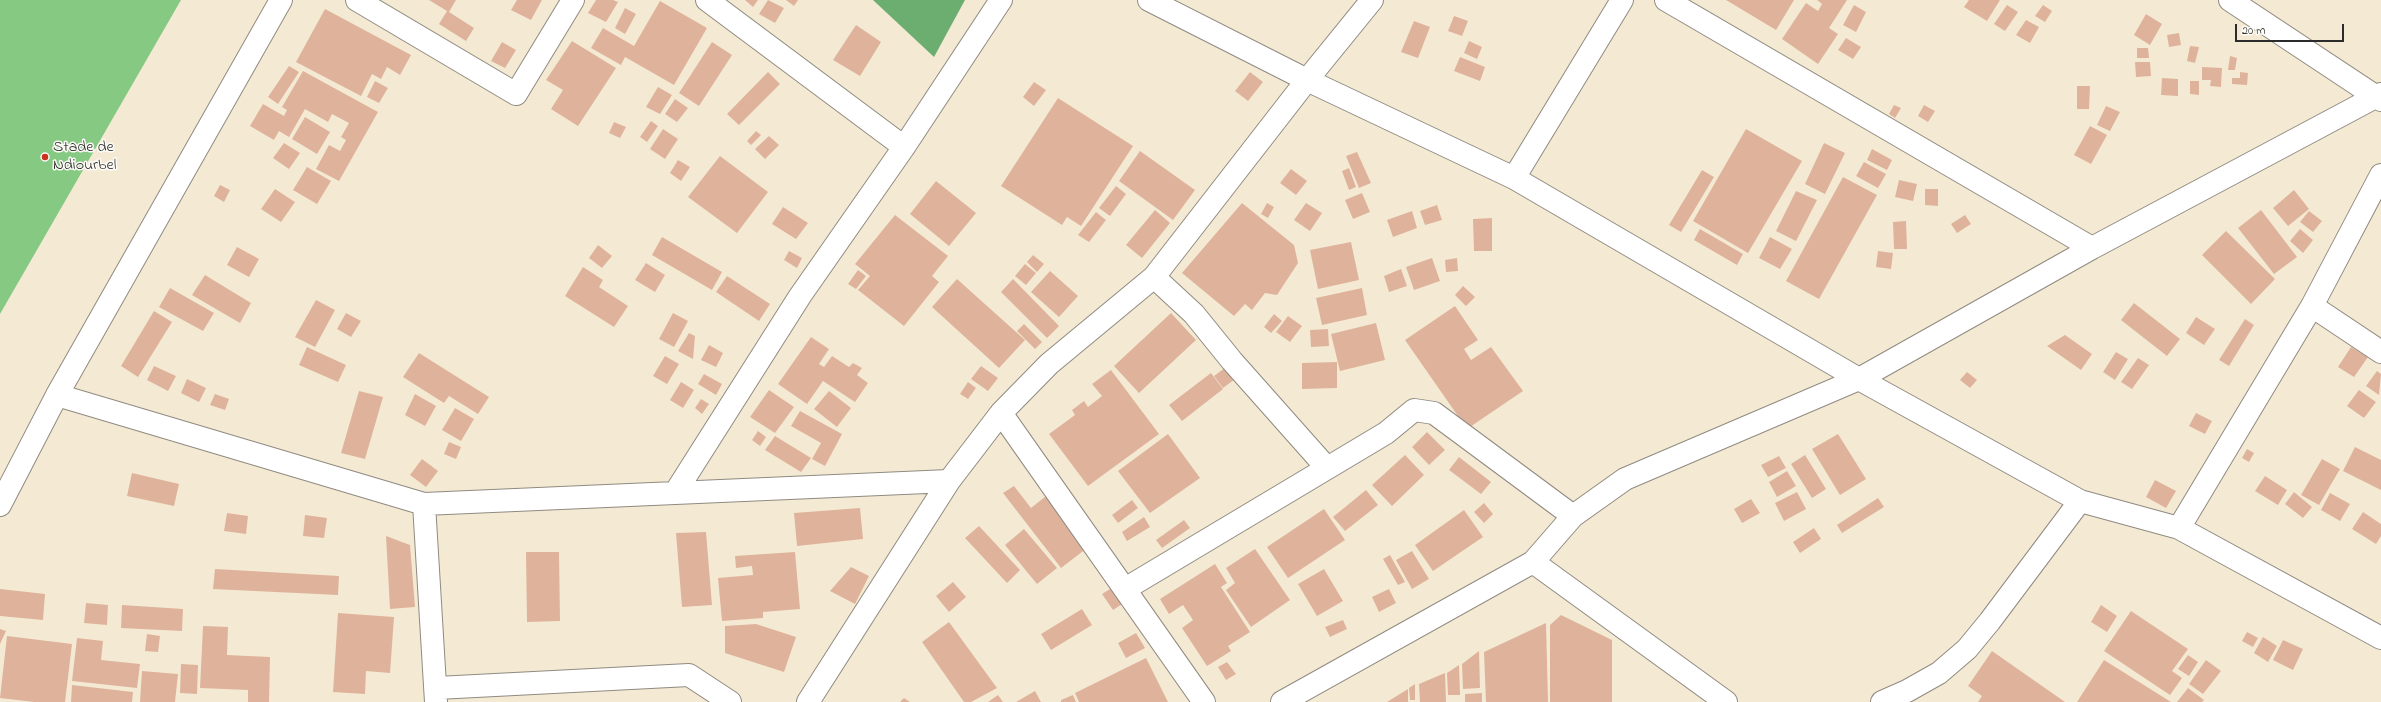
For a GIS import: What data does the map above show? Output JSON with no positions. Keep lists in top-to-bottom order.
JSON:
{
  "places": ["Stade de Ndiourbel"],
  "scale_bar": "20 m"
}
